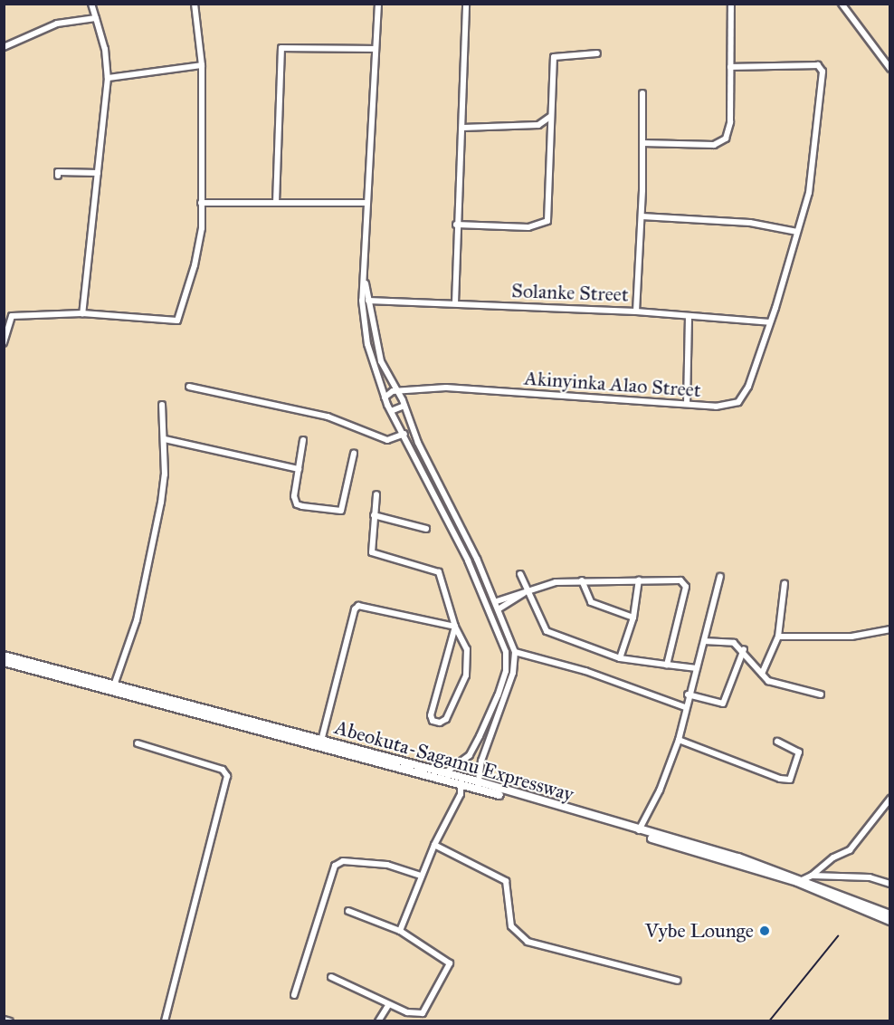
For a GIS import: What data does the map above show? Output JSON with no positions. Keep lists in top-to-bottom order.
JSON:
{
  "streets": {
    "highway": ["Abeokuta-Sagamu Expressway"],
    "street": ["Solanke Street", "Akinyinka Alao Street"]
  },
  "crossings": [
    ["Solanke Street", "Akinyinka Alao Street"]
  ],
  "places": ["Vybe Lounge"]
}
